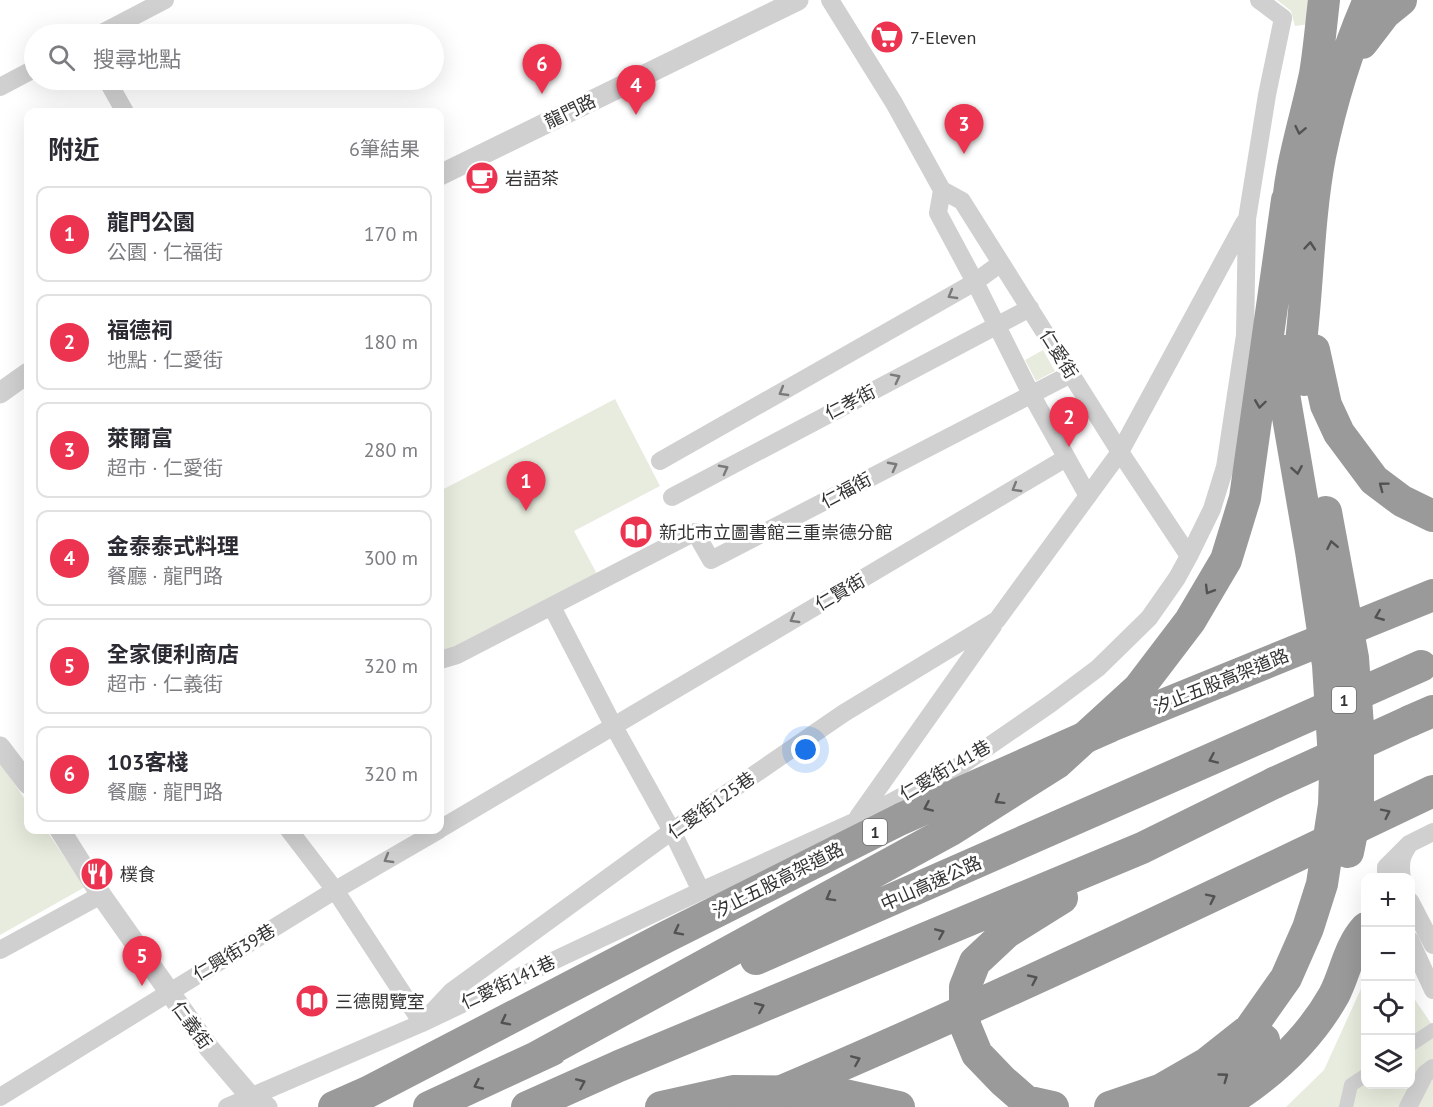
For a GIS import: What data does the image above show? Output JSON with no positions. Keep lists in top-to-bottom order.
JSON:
{
  "streets": {
    "highway": ["汐止五股高架道路", "1", "中山高速公路"],
    "street": [
      "龍門路",
      "仁愛街",
      "仁孝街",
      "仁福街",
      "仁賢街",
      "仁愛街141巷",
      "仁愛街125巷",
      "仁興街39巷",
      "仁義街"
    ]
  },
  "crossings": [
    ["仁愛街", "仁孝街"],
    ["仁愛街", "仁福街"],
    ["仁愛街", "仁愛街141巷"],
    ["仁愛街", "仁愛街125巷"],
    ["仁賢街", "仁興街39巷"],
    ["仁愛街141巷", "仁愛街125巷"],
    ["仁愛街125巷", "仁義街"],
    ["仁興街39巷", "仁義街"]
  ],
  "one_way": ["仁賢街"],
  "places": {
    "supermarket": ["7-Eleven"],
    "cafe": ["岩語茶"],
    "library": ["新北市立圖書館三重崇德分館", "三德閱覽室"],
    "restaurant": ["樸食"]
  },
  "page": {
    "search": "搜尋地點",
    "pins": [
      "6",
      "4",
      "3",
      "2",
      "1",
      "5"
    ],
    "heading": ["附近", "6筆結果"],
    "list": [
      {
        "mark": "1",
        "name": "龍門公園",
        "note": "公園 · 仁福街",
        "value": "170 m"
      },
      {
        "mark": "2",
        "name": "福德祠",
        "note": "地點 · 仁愛街",
        "value": "180 m"
      },
      {
        "mark": "3",
        "name": "萊爾富",
        "note": "超市 · 仁愛街",
        "value": "280 m"
      },
      {
        "mark": "4",
        "name": "金泰泰式料理",
        "note": "餐廳 · 龍門路",
        "value": "300 m"
      },
      {
        "mark": "5",
        "name": "全家便利商店",
        "note": "超市 · 仁義街",
        "value": "320 m"
      },
      {
        "mark": "6",
        "name": "103客棧",
        "note": "餐廳 · 龍門路",
        "value": "320 m"
      }
    ],
    "map_buttons": ["+", "−"]
  }
}
